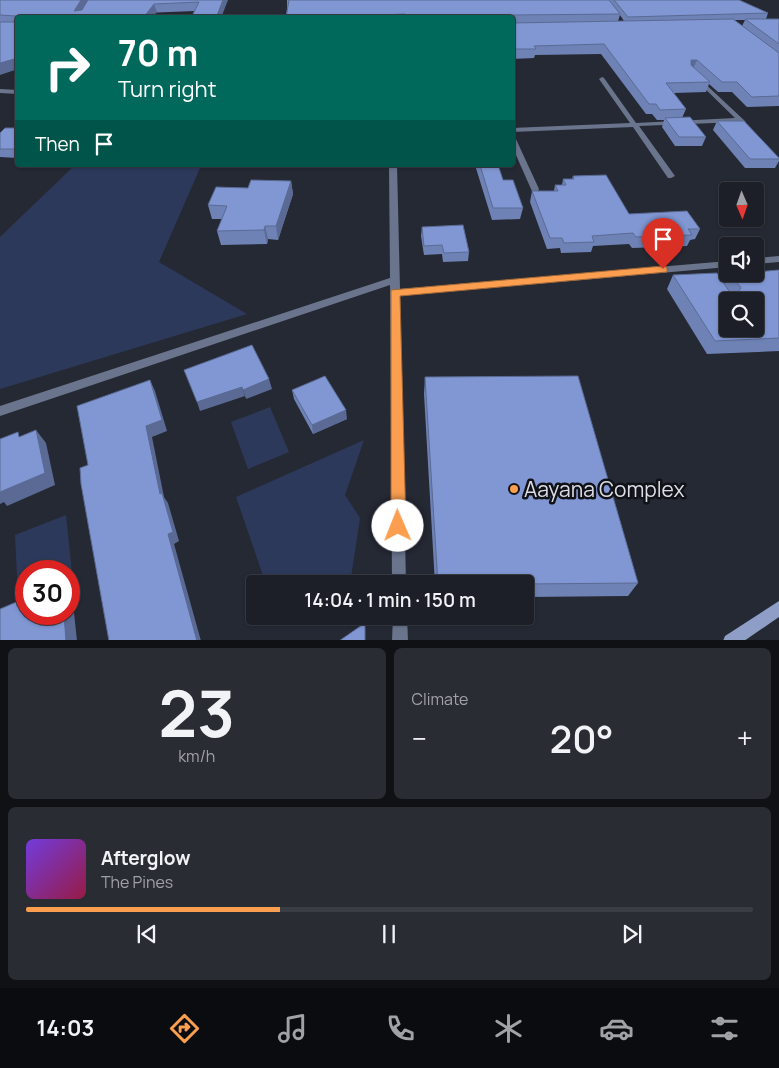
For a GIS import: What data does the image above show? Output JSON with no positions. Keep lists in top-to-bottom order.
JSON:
{
  "places": ["Aayana Complex"],
  "north": "bottom",
  "page": {
    "turn": ["70 m", "Turn right"],
    "then": "Then",
    "limit": "30",
    "trip": "14:04 · 1 min · 150 m",
    "tile": [
      ["23", "km/h"],
      "Climate"
    ],
    "heat": ["−", "20°", "+"],
    "song": ["Afterglow", "The Pines"],
    "tabs": "14:03"
  }
}
